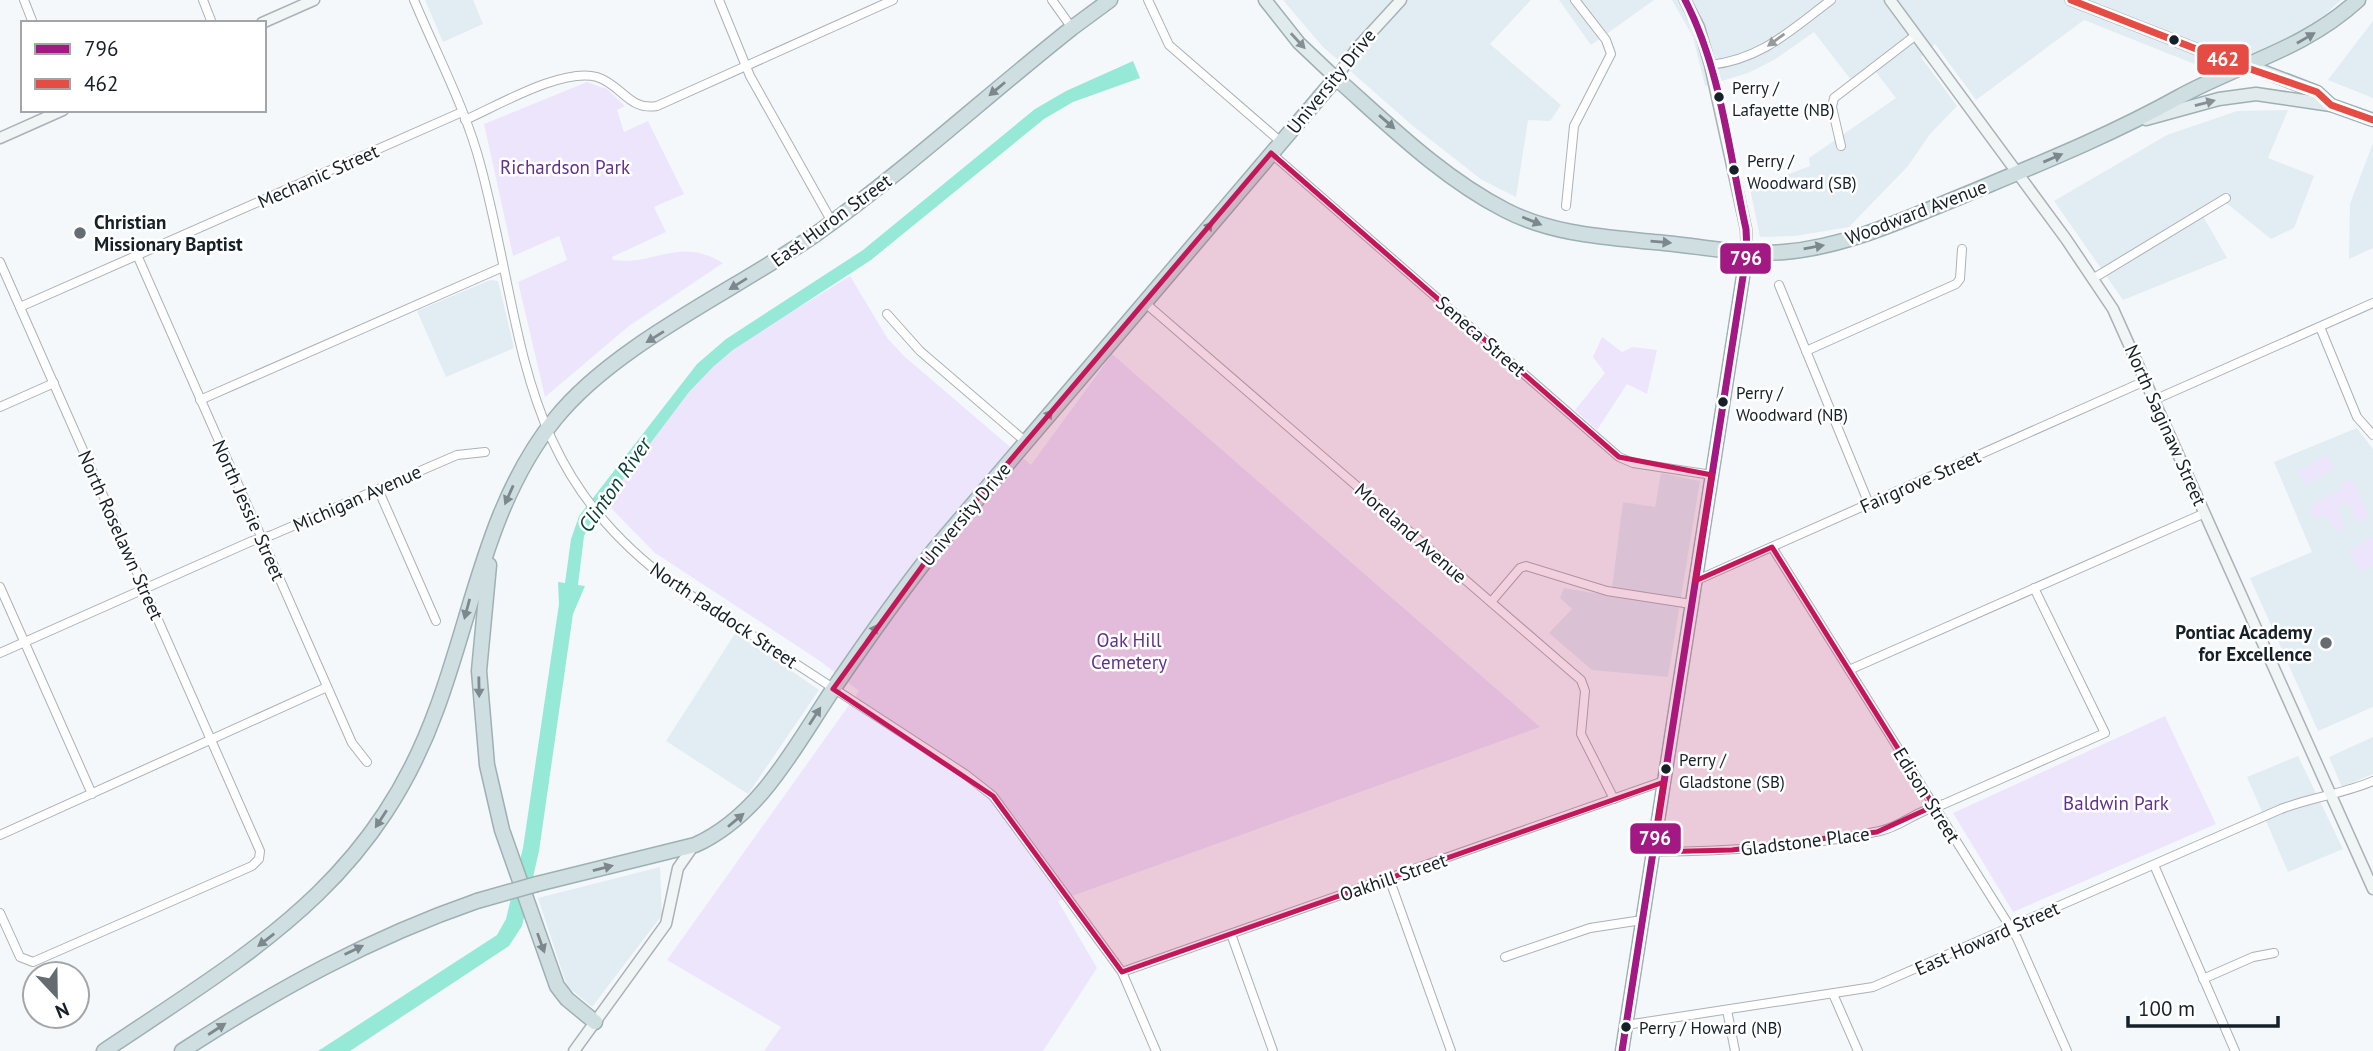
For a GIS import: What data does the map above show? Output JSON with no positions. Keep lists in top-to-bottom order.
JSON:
{
  "streets": {
    "highway": ["University Drive", "Woodward Avenue", "East Huron Street"],
    "street": [
      "Mechanic Street",
      "Seneca Street",
      "North Saginaw Street",
      "Fairgrove Street",
      "Michigan Avenue",
      "North Jessie Street",
      "Moreland Avenue",
      "North Roselawn Street",
      "North Paddock Street",
      "Edison Street",
      "Gladstone Place",
      "Oakhill Street",
      "East Howard Street"
    ]
  },
  "crossings": [
    ["University Drive", "Woodward Avenue"],
    ["University Drive", "Seneca Street"],
    ["University Drive", "Moreland Avenue"],
    ["University Drive", "North Paddock Street"],
    ["Mechanic Street", "North Jessie Street"],
    ["Mechanic Street", "North Roselawn Street"],
    ["Mechanic Street", "North Paddock Street"],
    ["Woodward Avenue", "North Saginaw Street"],
    ["East Huron Street", "North Paddock Street"],
    ["North Saginaw Street", "Fairgrove Street"],
    ["North Saginaw Street", "East Howard Street"],
    ["Fairgrove Street", "Edison Street"],
    ["Michigan Avenue", "North Jessie Street"],
    ["Michigan Avenue", "North Roselawn Street"],
    ["Moreland Avenue", "Oakhill Street"],
    ["North Paddock Street", "Oakhill Street"],
    ["Edison Street", "Gladstone Place"],
    ["Edison Street", "East Howard Street"]
  ],
  "one_way": ["University Drive", "Woodward Avenue", "East Huron Street"],
  "water": ["Clinton River"],
  "parks": ["Richardson Park", "Oak Hill Cemetery", "Baldwin Park"],
  "places": [
    "Perry / Lafayette (NB)",
    "Perry / Woodward (SB)",
    "Christian Missionary Baptist",
    "Perry / Woodward (NB)",
    "Pontiac Academy for Excellence",
    "Perry / Gladstone (SB)",
    "Perry / Howard (NB)"
  ],
  "lines": ["transit line 796", "transit line 462"],
  "legend": ["796", "462"],
  "scale_bar": "100 m",
  "north": "bottom"
}
